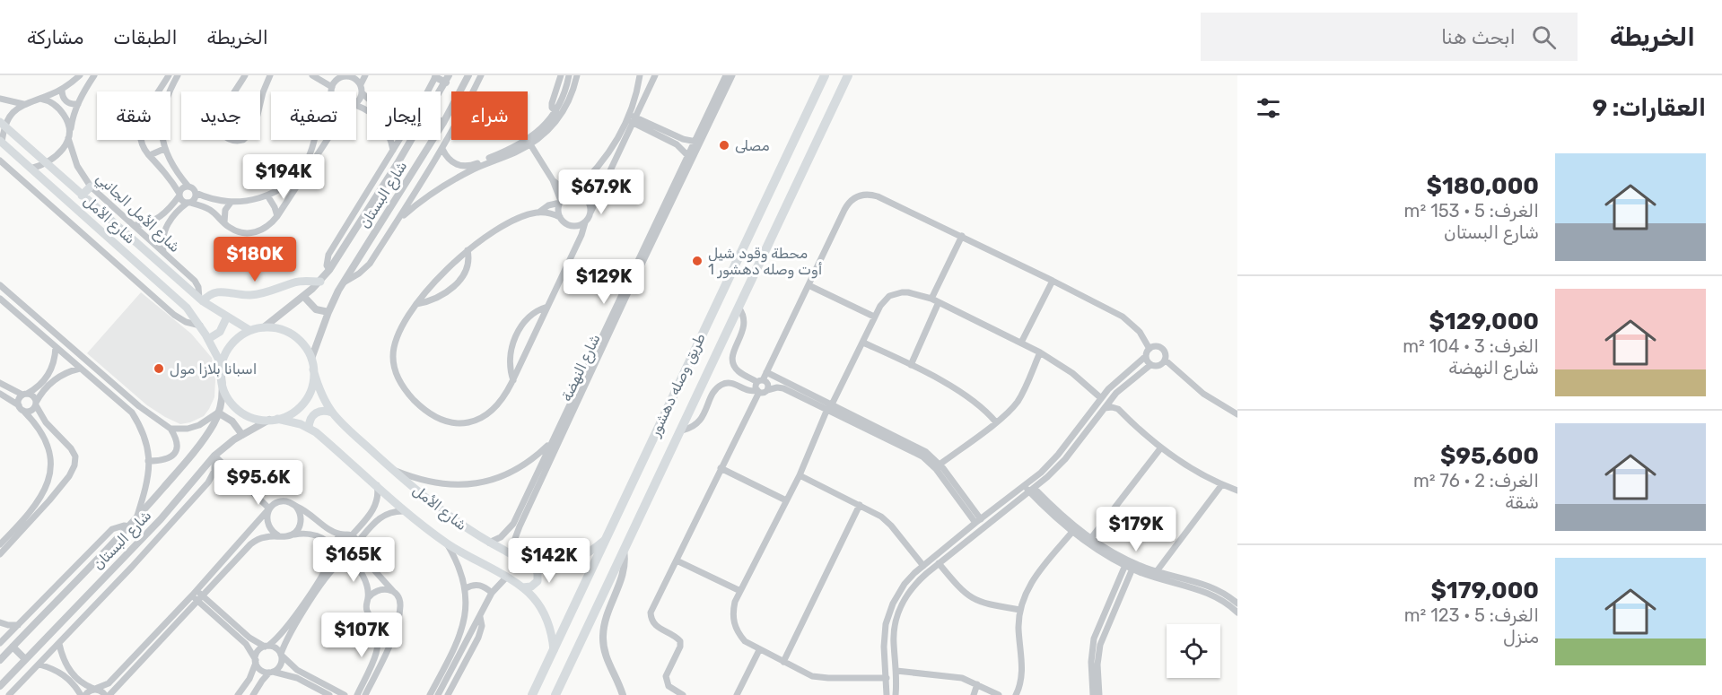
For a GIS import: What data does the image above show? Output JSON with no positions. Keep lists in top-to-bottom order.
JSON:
{
  "streets": {
    "main road": ["شارع الأمل", "طريق وصله دهشور"],
    "street": ["شارع البستان", "شارع الأمل الجانبي", "شارع النهضة"]
  },
  "crossings": [
    ["شارع البستان", "شارع الأمل"],
    ["شارع الأمل الجانبي", "شارع الأمل"],
    ["شارع الأمل", "شارع النهضة"],
    ["شارع الأمل", "طريق وصله دهشور"]
  ],
  "places": ["مصلى", "محطة وقود شيل أوت وصله دهشور 1", "اسبانا بلازا مول"],
  "page": {
    "header": "الخريطة",
    "search": "ابحث هنا",
    "nav": ["الخريطة", "الطبقات", "مشاركة"],
    "heading": "العقارات: 9",
    "chip": [
      "شراء",
      "إيجار",
      "تصفية",
      "جديد",
      "شقة"
    ],
    "list": [
      {
        "name": "$180,000",
        "note": "الغرف: 5 · 153 m² · شارع البستان"
      },
      {
        "name": "$129,000",
        "note": "الغرف: 3 · 104 m² · شارع النهضة"
      },
      {
        "name": "$95,600",
        "note": "الغرف: 2 · 76 m² · شقة"
      },
      {
        "name": "$179,000",
        "note": "الغرف: 5 · 123 m² · منزل"
      }
    ],
    "price": [
      "$194K",
      "$67.9K",
      "$180K",
      "$129K",
      "$95.6K",
      "$179K",
      "$165K",
      "$142K",
      "$107K"
    ]
  }
}
